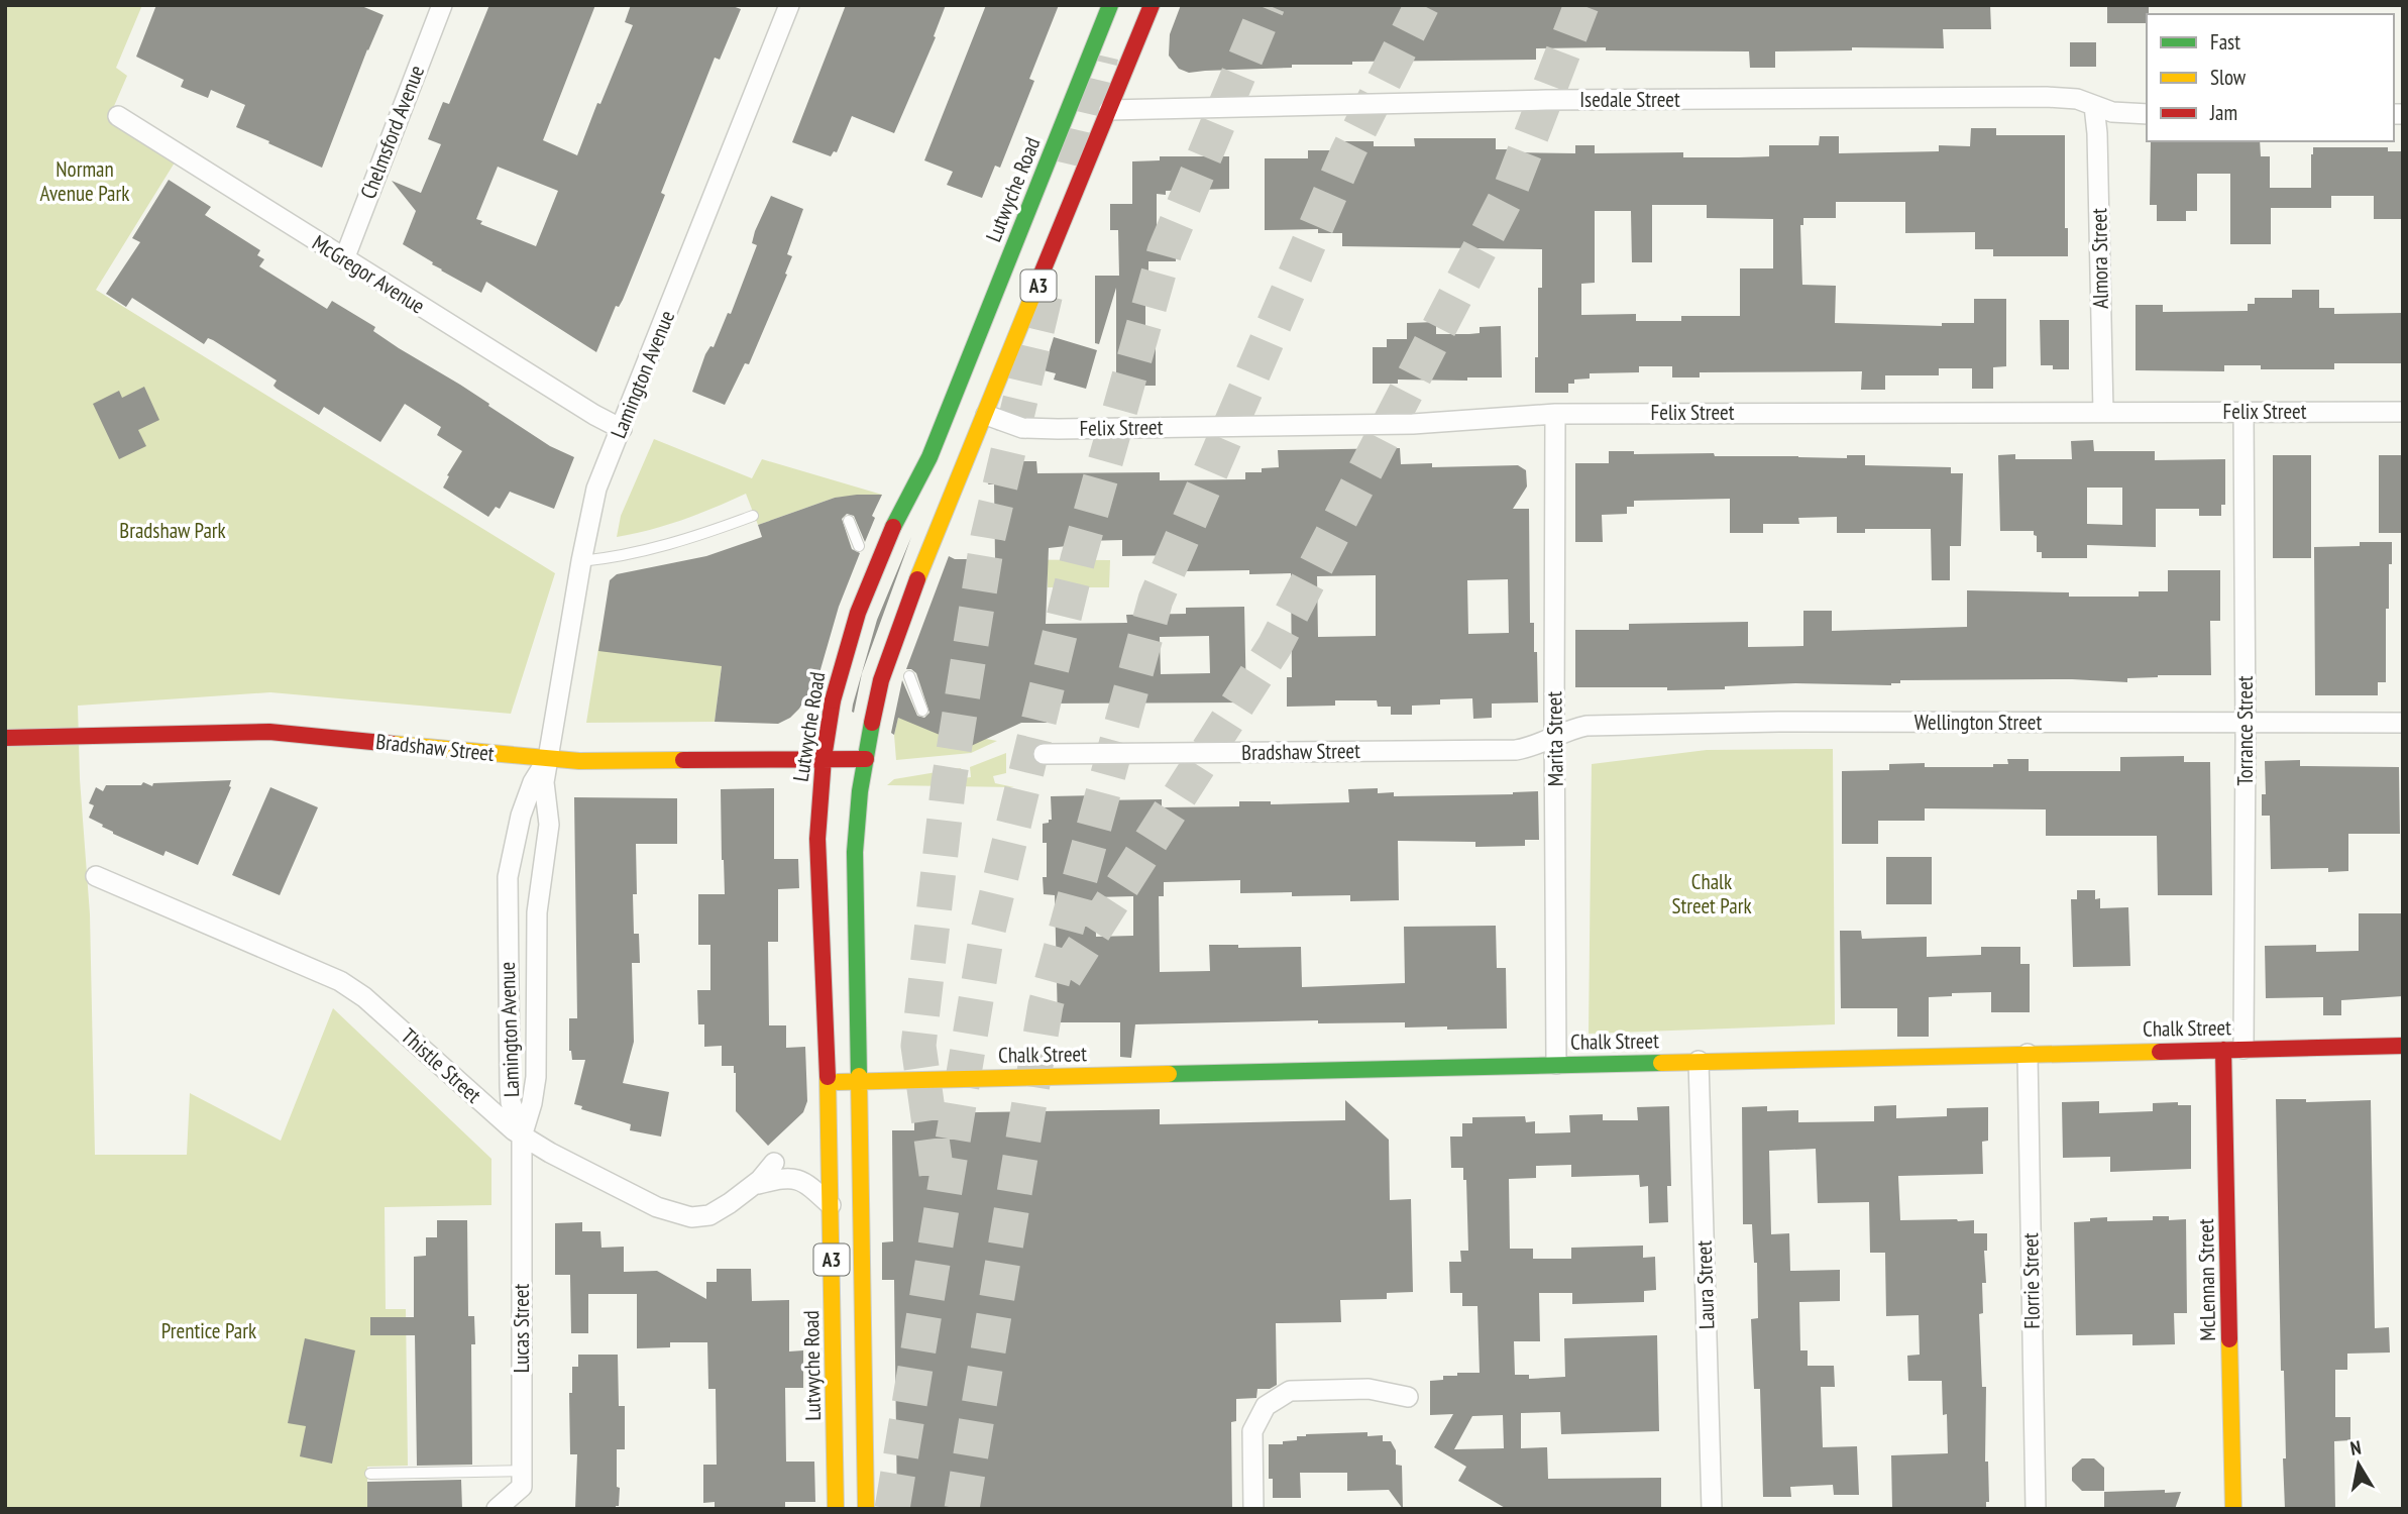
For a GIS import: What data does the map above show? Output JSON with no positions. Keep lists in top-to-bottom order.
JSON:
{
  "streets": {
    "main road": [
      "Lutwyche Road",
      "A3",
      "Bradshaw Street",
      "Chalk Street",
      "McLennan Street"
    ],
    "street": [
      "Isedale Street",
      "Chelmsford Avenue",
      "Almora Street",
      "McGregor Avenue",
      "Lamington Avenue",
      "Felix Street",
      "Wellington Street",
      "Torrance Street",
      "Marita Street",
      "Thistle Street",
      "Florrie Street",
      "Laura Street",
      "Lucas Street"
    ]
  },
  "crossings": [
    ["Isedale Street", "Almora Street"],
    ["Isedale Street", "A3"],
    ["Chelmsford Avenue", "McGregor Avenue"],
    ["Lutwyche Road", "Bradshaw Street"],
    ["Lutwyche Road", "Chalk Street"],
    ["Almora Street", "Felix Street"],
    ["McGregor Avenue", "Lamington Avenue"],
    ["A3", "Felix Street"],
    ["A3", "Bradshaw Street"],
    ["A3", "Chalk Street"],
    ["Lamington Avenue", "Bradshaw Street"],
    ["Lamington Avenue", "Thistle Street"],
    ["Lamington Avenue", "Lucas Street"],
    ["Felix Street", "Torrance Street"],
    ["Felix Street", "Marita Street"],
    ["Wellington Street", "Torrance Street"],
    ["Wellington Street", "Marita Street"],
    ["Wellington Street", "Bradshaw Street"],
    ["Torrance Street", "Chalk Street"],
    ["Marita Street", "Bradshaw Street"],
    ["Marita Street", "Chalk Street"],
    ["Chalk Street", "McLennan Street"],
    ["Chalk Street", "Florrie Street"],
    ["Chalk Street", "Laura Street"],
    ["Thistle Street", "Lucas Street"]
  ],
  "parks": [
    "Norman Avenue Park",
    "Bradshaw Park",
    "Chalk Street Park",
    "Prentice Park"
  ],
  "legend": ["Fast", "Slow", "Jam"],
  "north": "top"
}
